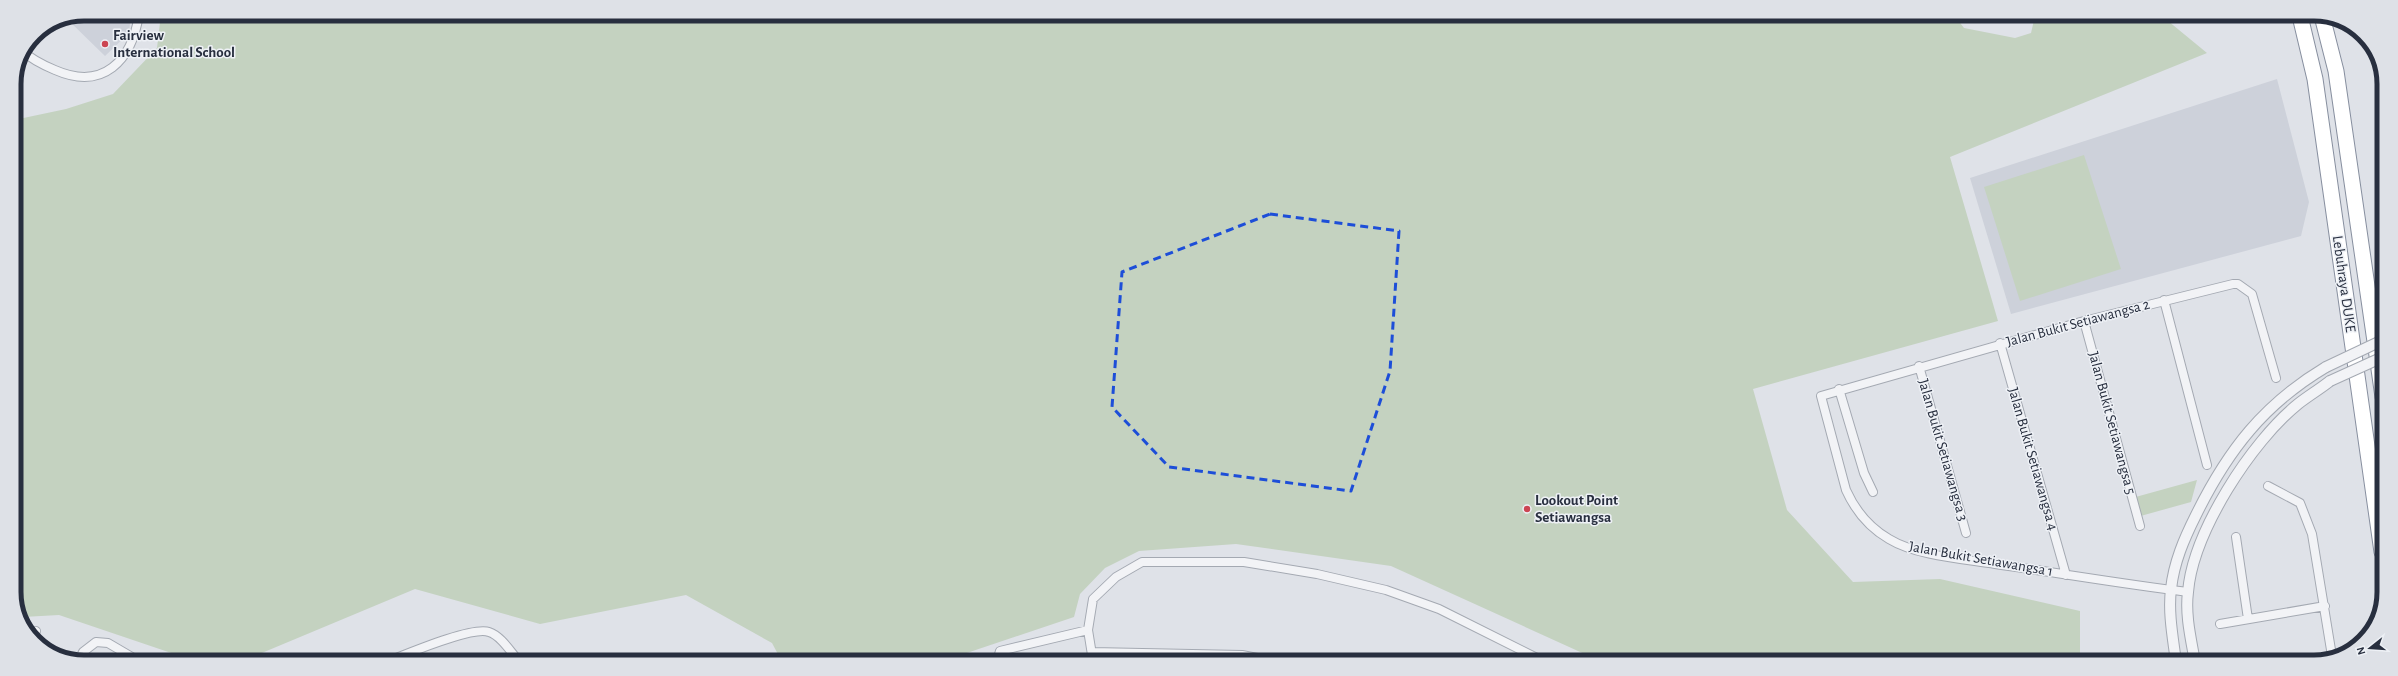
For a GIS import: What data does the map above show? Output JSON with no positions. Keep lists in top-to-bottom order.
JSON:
{
  "streets": {
    "highway": ["Lebuhraya DUKE"],
    "street": [
      "Jalan Bukit Setiawangsa 2",
      "Jalan Bukit Setiawangsa 5",
      "Jalan Bukit Setiawangsa 3",
      "Jalan Bukit Setiawangsa 4",
      "Jalan Bukit Setiawangsa 1"
    ]
  },
  "crossings": [
    ["Jalan Bukit Setiawangsa 2", "Jalan Bukit Setiawangsa 5"],
    ["Jalan Bukit Setiawangsa 2", "Jalan Bukit Setiawangsa 3"],
    ["Jalan Bukit Setiawangsa 2", "Jalan Bukit Setiawangsa 4"],
    ["Jalan Bukit Setiawangsa 2", "Jalan Bukit Setiawangsa 1"],
    ["Jalan Bukit Setiawangsa 4", "Jalan Bukit Setiawangsa 1"]
  ],
  "places": ["Fairview International School", "Lookout Point Setiawangsa"],
  "north": "left"
}
